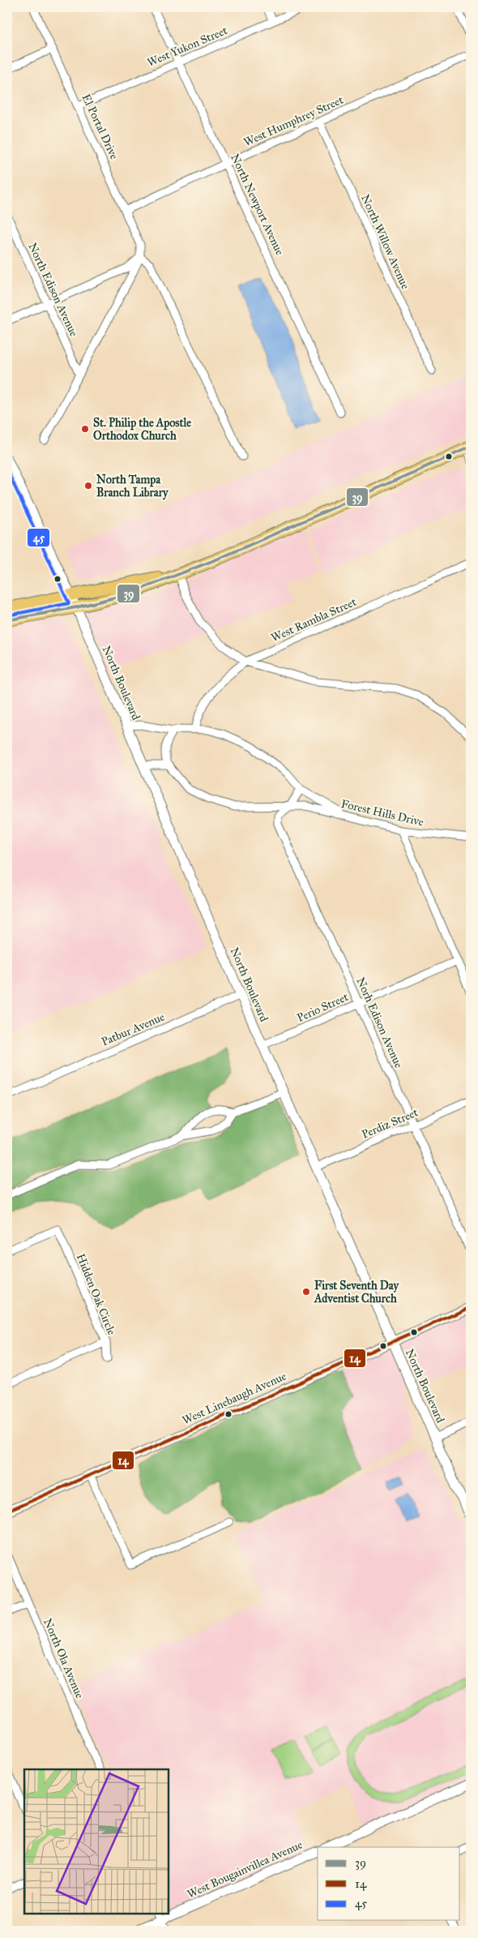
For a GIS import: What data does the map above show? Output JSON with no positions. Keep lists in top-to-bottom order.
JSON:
{
  "streets": {
    "street": [
      "West Yukon Street",
      "West Humphrey Street",
      "El Portal Drive",
      "North Newport Avenue",
      "North Willow Avenue",
      "North Edison Avenue",
      "West Rambla Street",
      "North Boulevard",
      "Forest Hills Drive",
      "Perio Street",
      "Norh Edison Avenue",
      "Patbur Avenue",
      "Perdiz Street",
      "Hidden Oak Circle",
      "West Linebaugh Avenue",
      "North Ola Avenue",
      "West Bougainvillea Avenue"
    ]
  },
  "crossings": [
    ["West Yukon Street", "El Portal Drive"],
    ["West Yukon Street", "North Newport Avenue"],
    ["West Humphrey Street", "El Portal Drive"],
    ["West Humphrey Street", "North Newport Avenue"],
    ["West Humphrey Street", "North Willow Avenue"],
    ["North Boulevard", "Perio Street"],
    ["North Boulevard", "Patbur Avenue"],
    ["North Boulevard", "Perdiz Street"],
    ["North Boulevard", "West Linebaugh Avenue"],
    ["Forest Hills Drive", "Norh Edison Avenue"],
    ["Perio Street", "Norh Edison Avenue"],
    ["Norh Edison Avenue", "Perdiz Street"]
  ],
  "places": ["St. Philip the Apostle Orthodox Church", "North Tampa Branch Library", "First Seventh Day Adventist Church"],
  "lines": ["transit line 39", "transit line 45", "transit line 14"],
  "legend": ["39", "14", "45"]
}
